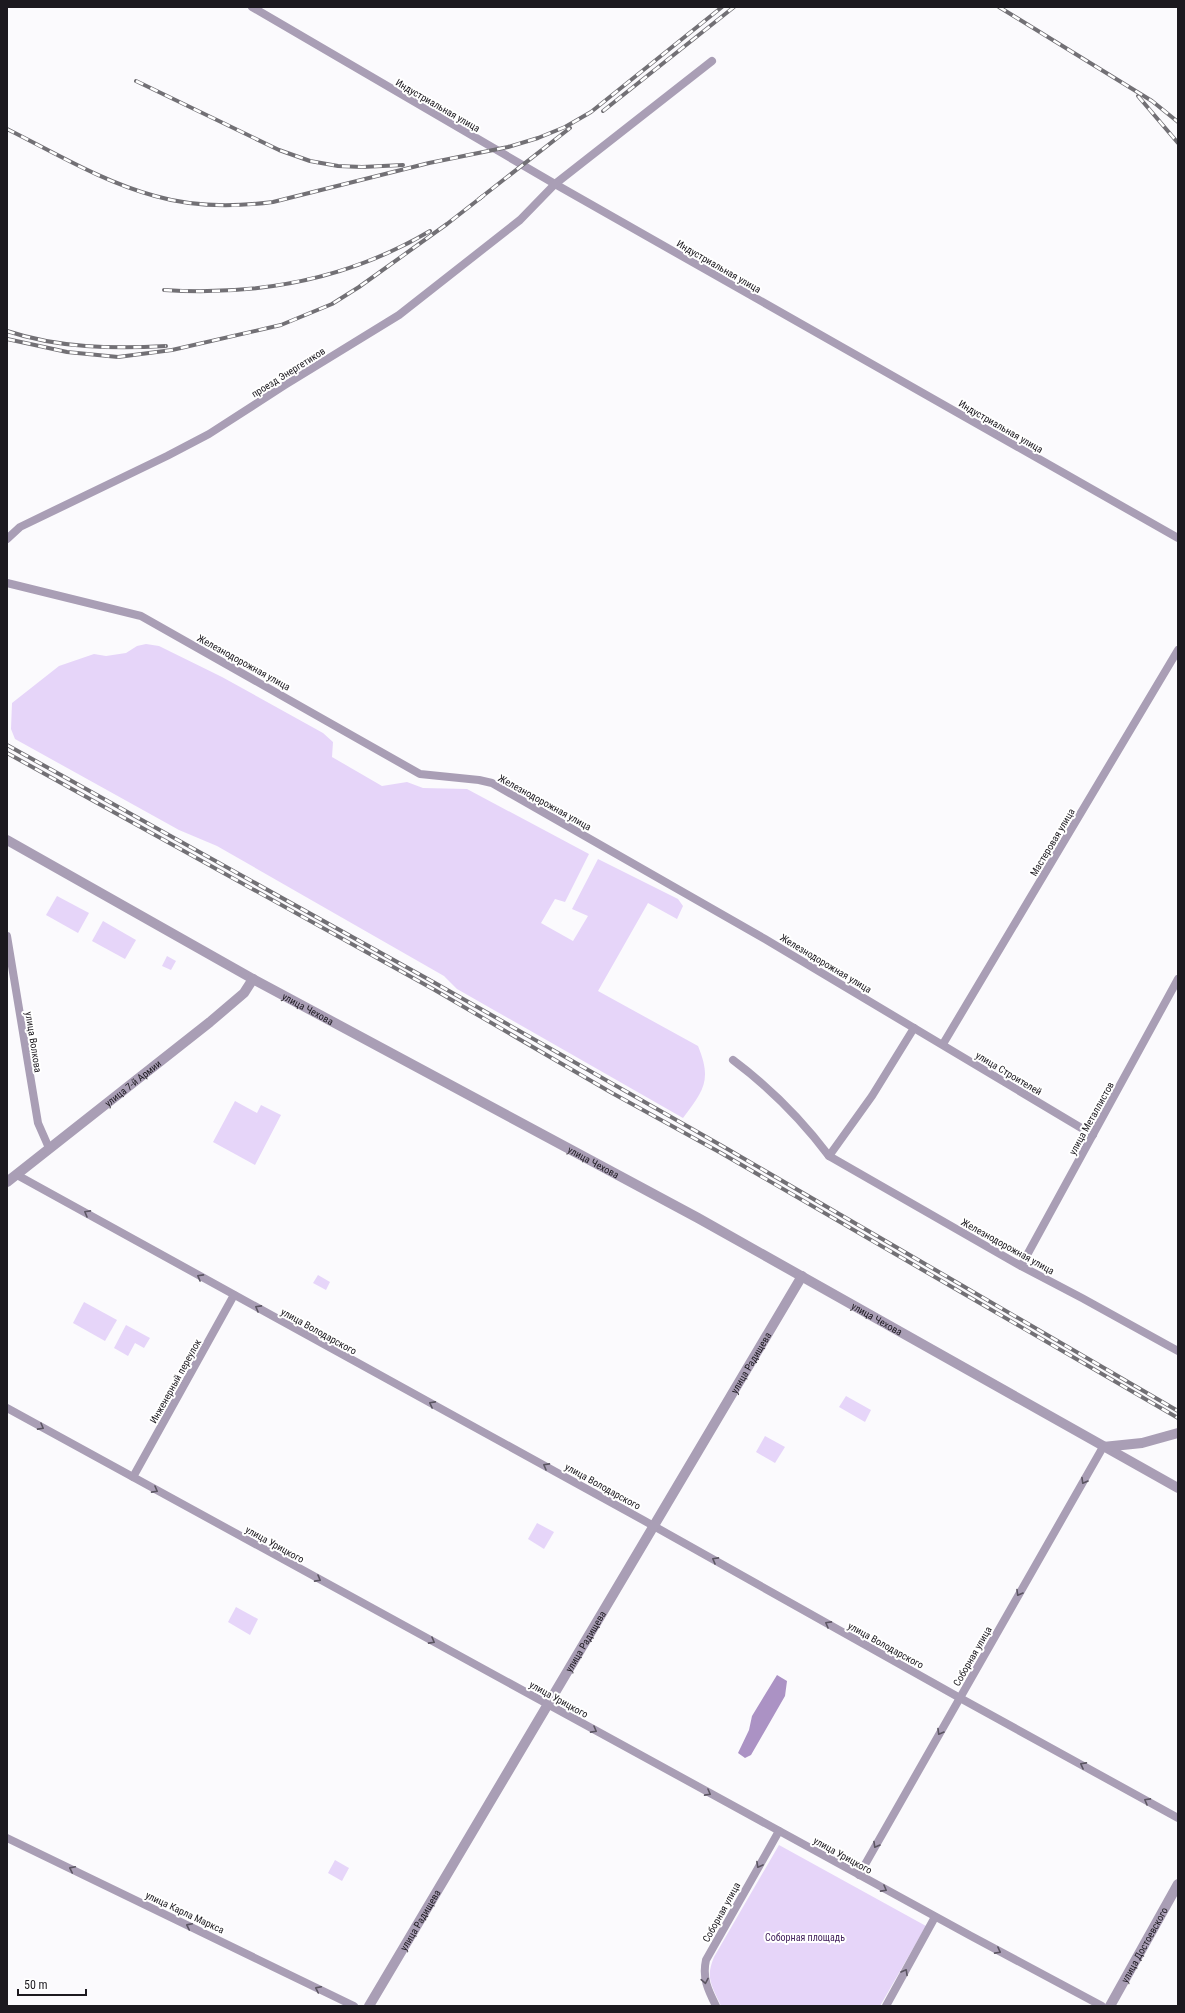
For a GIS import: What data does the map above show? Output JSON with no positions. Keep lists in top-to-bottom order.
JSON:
{
  "streets": {
    "street": [
      "Индустриальная улица",
      "проезд Энергетиков",
      "Железнодорожная улица",
      "Мастеровая улица",
      "улица Чехова",
      "улица Волкова",
      "улица Строителей",
      "улица 7-й Армии",
      "улица Металлистов",
      "улица Володарского",
      "улица Радищева",
      "Инженерный переулок",
      "улица Урицкого",
      "Соборная улица",
      "улица Карла Маркса",
      "улица Достоевского"
    ]
  },
  "crossings": [
    ["Индустриальная улица", "проезд Энергетиков"],
    ["Железнодорожная улица", "улица Строителей"],
    ["Железнодорожная улица", "улица Металлистов"],
    ["Мастеровая улица", "улица Строителей"],
    ["улица Чехова", "улица 7-й Армии"],
    ["улица Чехова", "улица Радищева"],
    ["улица Чехова", "Соборная улица"],
    ["улица Волкова", "улица 7-й Армии"],
    ["улица Строителей", "улица Металлистов"],
    ["улица 7-й Армии", "улица Володарского"],
    ["улица Володарского", "улица Радищева"],
    ["улица Володарского", "Инженерный переулок"],
    ["улица Володарского", "Соборная улица"],
    ["улица Радищева", "улица Урицкого"],
    ["Инженерный переулок", "улица Урицкого"],
    ["улица Урицкого", "Соборная улица"]
  ],
  "one_way": [
    "улица Володарского",
    "улица Урицкого",
    "Соборная улица",
    "улица Карла Маркса"
  ],
  "parks": ["Соборная площадь"],
  "scale_bar": "50 m"
}
